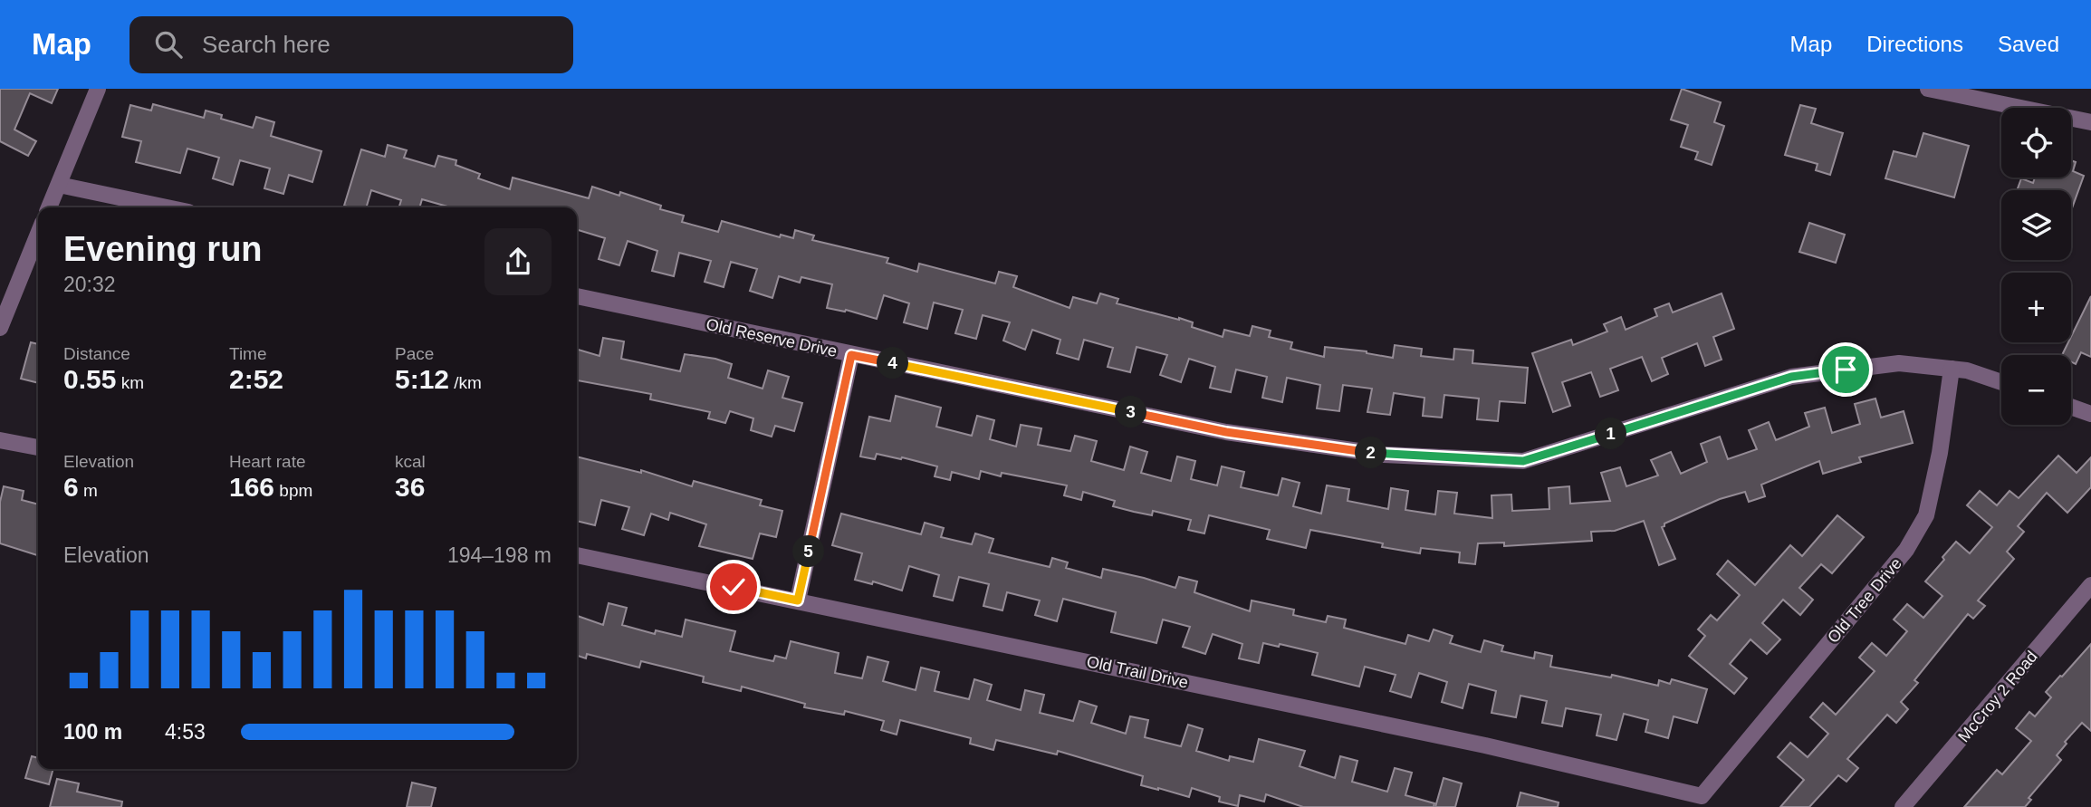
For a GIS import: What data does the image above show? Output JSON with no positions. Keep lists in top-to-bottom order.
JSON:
{
  "streets": {
    "street": [
      "Old Reserve Drive",
      "Old Tree Drive",
      "Old Trail Drive",
      "McCroy 2 Road"
    ]
  },
  "crossings": [
    ["Old Reserve Drive", "Old Tree Drive"],
    ["Old Tree Drive", "Old Trail Drive"]
  ],
  "page": {
    "header": "Map",
    "search": "Search here",
    "nav": ["Map", "Directions", "Saved"],
    "map_buttons": ["+", "−"],
    "heading": ["Evening run", "20:32"],
    "stats": [
      ["Distance", "0.55 km"],
      ["Time", "2:52"],
      ["Pace", "5:12 /km"],
      ["Elevation", "6 m"],
      ["Heart rate", "166 bpm"],
      ["kcal", "36"]
    ],
    "pins": [
      "4",
      "3",
      "1",
      "2",
      "5"
    ],
    "chart": ["Elevation", "194–198 m"],
    "list": [
      {
        "name": "100 m",
        "note": "4:53"
      }
    ]
  }
}
